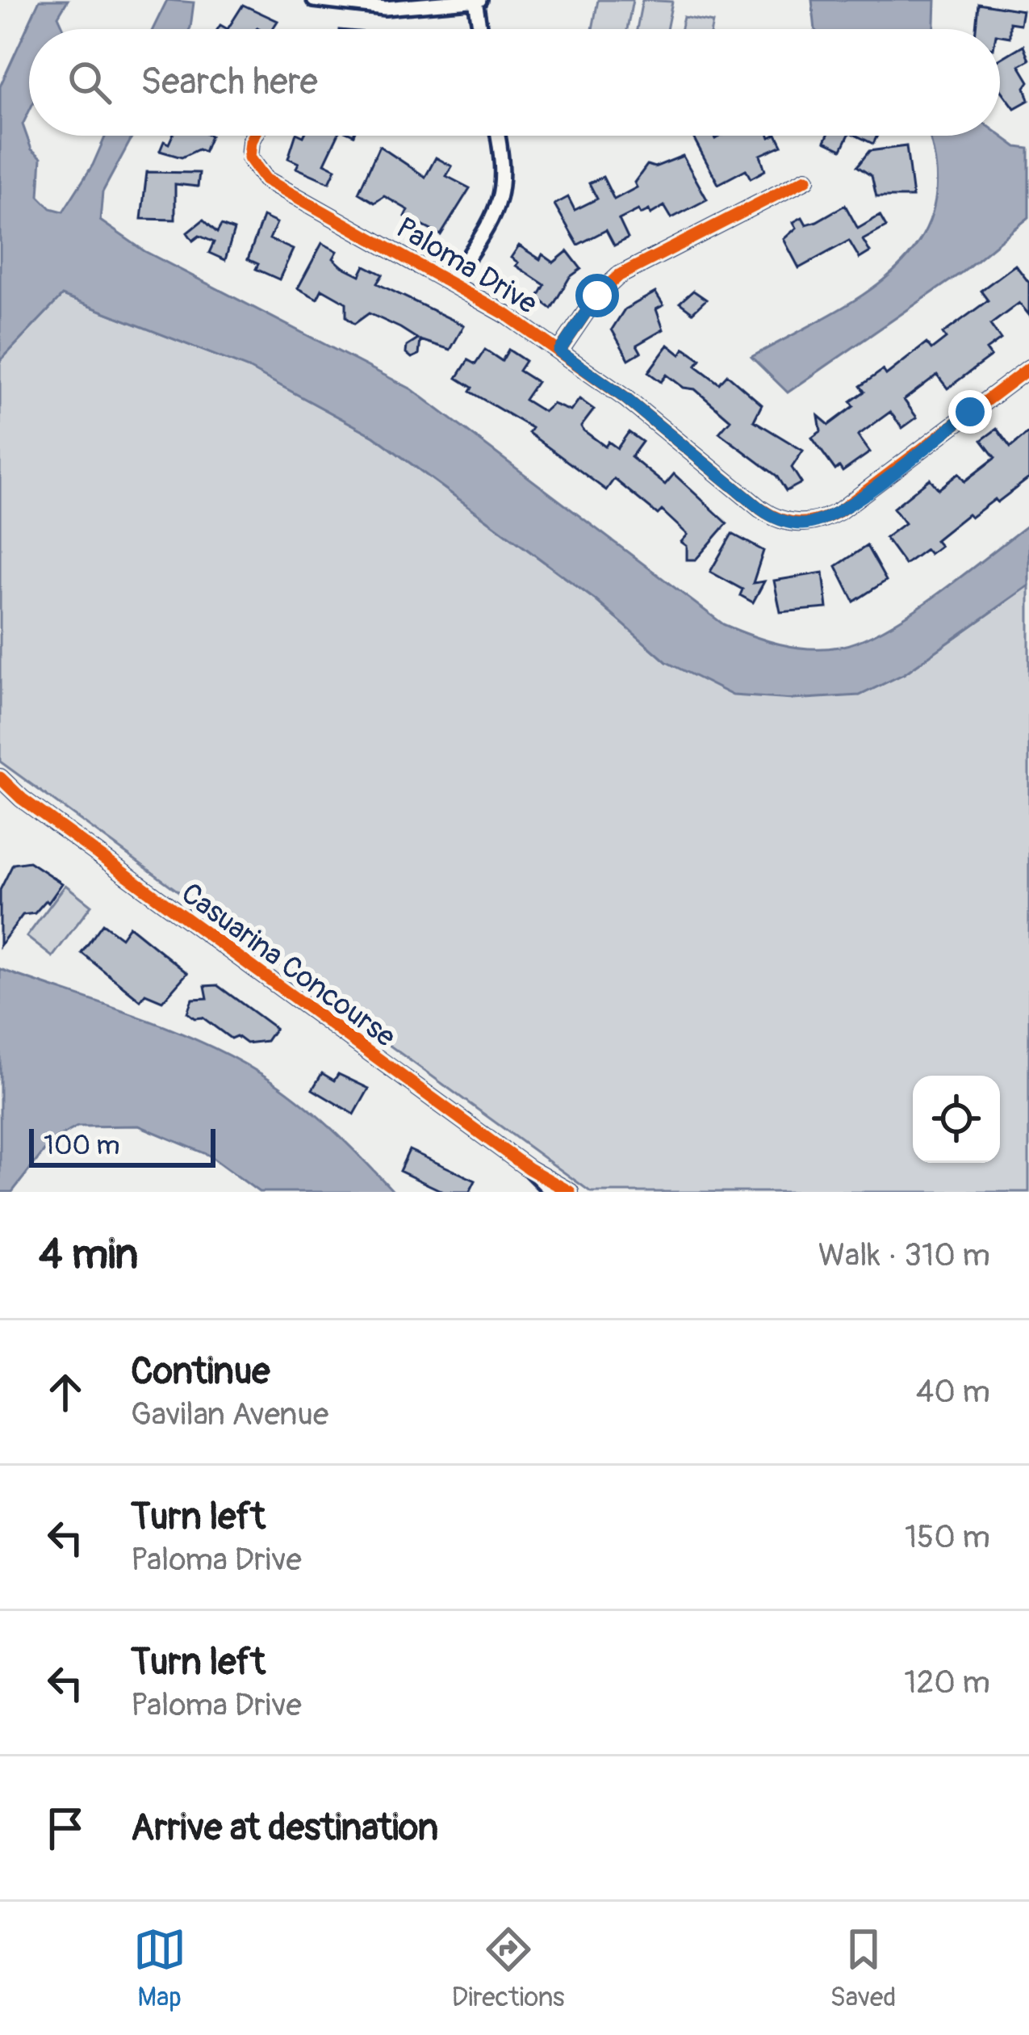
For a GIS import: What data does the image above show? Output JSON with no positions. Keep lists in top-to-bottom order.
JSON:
{
  "streets": {
    "street": ["Paloma Drive", "Casuarina Concourse"]
  },
  "scale_bar": "100 m",
  "page": {
    "search": "Search here",
    "scale": "100 m",
    "heading": ["4 min", "Walk · 310 m"],
    "list": [
      ["Continue", "Gavilan Avenue", "40 m"],
      ["Turn left", "Paloma Drive", "150 m"],
      ["Turn left", "Paloma Drive", "120 m"],
      "Arrive at destination"
    ],
    "nav": ["Map", "Directions", "Saved"]
  }
}
